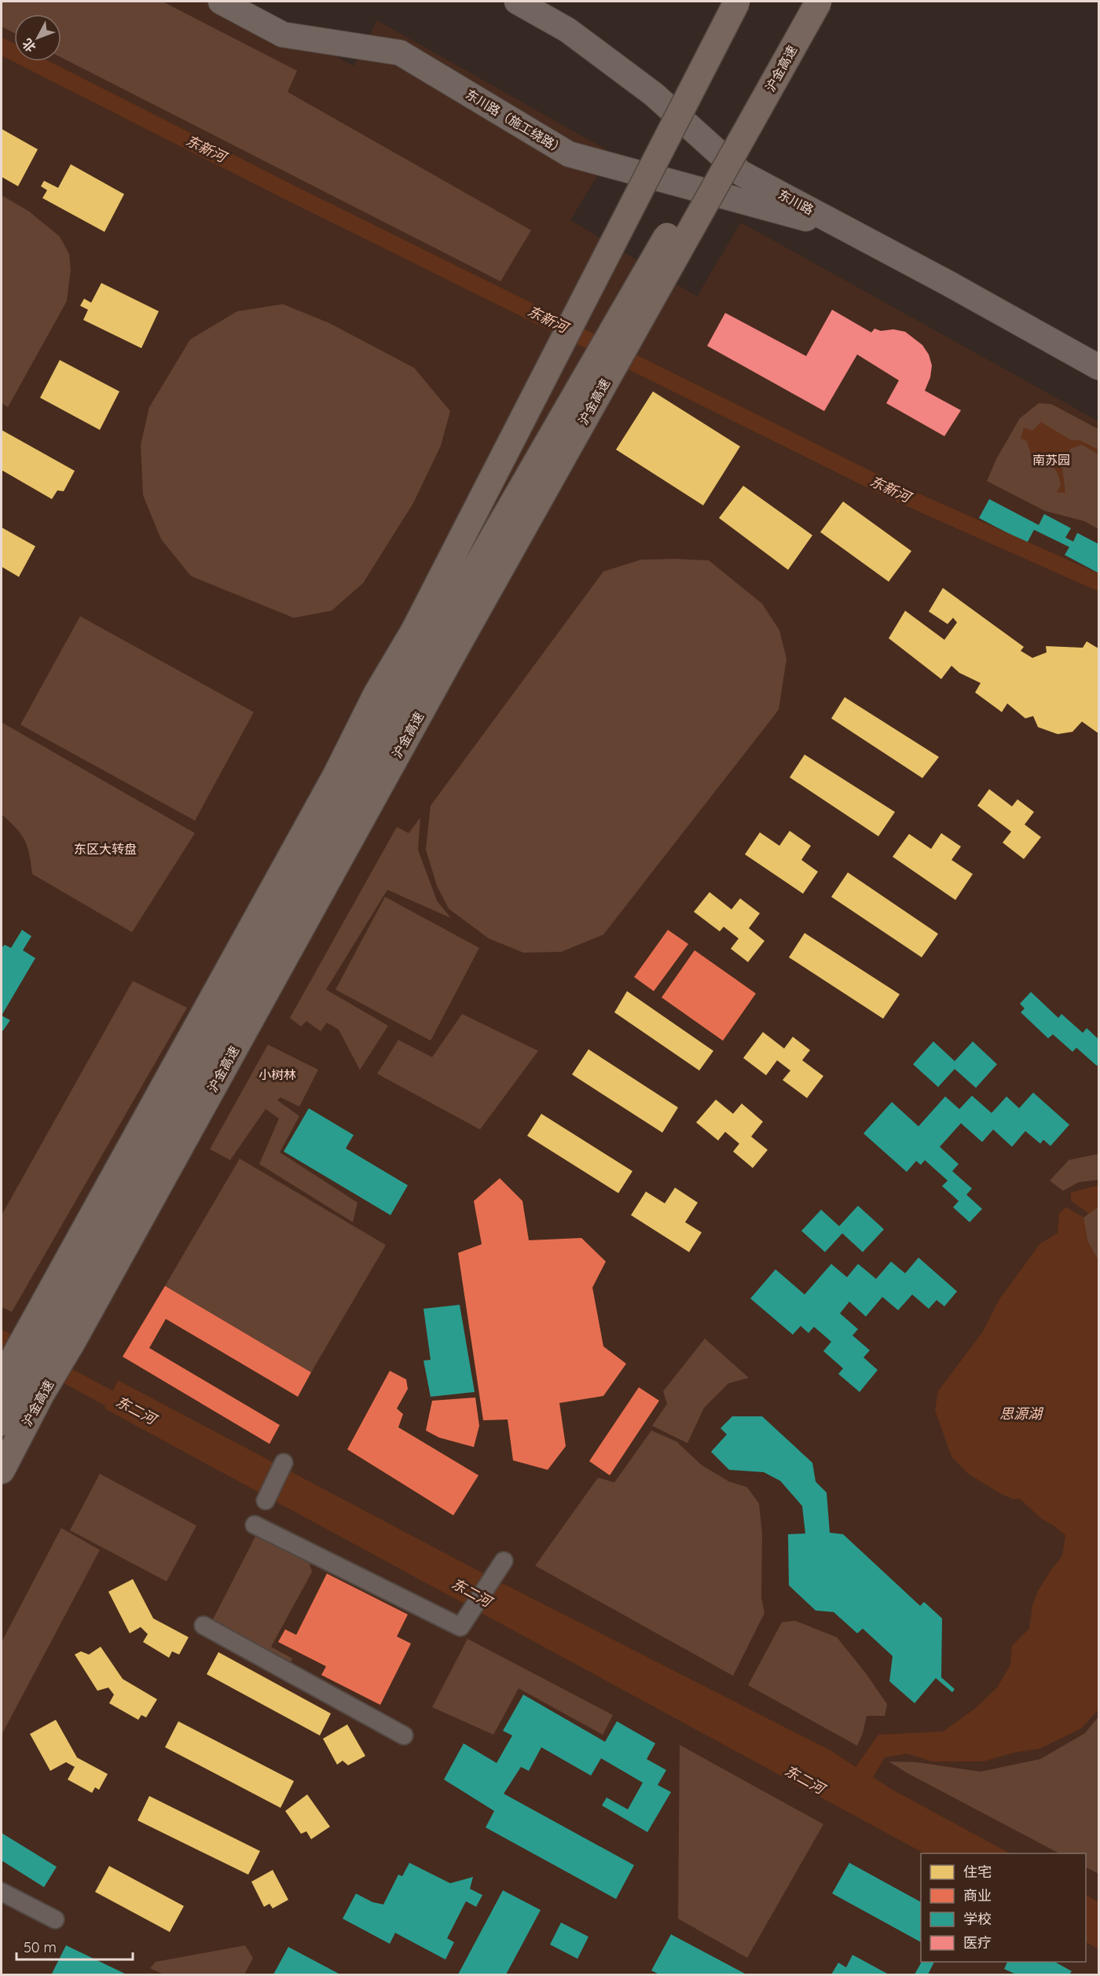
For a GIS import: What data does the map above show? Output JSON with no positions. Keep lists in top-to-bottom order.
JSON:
{
  "streets": {
    "highway": ["沪金高速"],
    "main road": ["东川路（施工绕路）", "东川路"]
  },
  "crossings": [
    ["东川路（施工绕路）", "东川路"]
  ],
  "water": ["东新河", "东二河", "思源湖"],
  "parks": ["南苏园", "东区大转盘", "小树林"],
  "legend": [
    "住宅",
    "商业",
    "学校",
    "医疗"
  ],
  "scale_bar": "50 m",
  "north": "bottom left"
}
